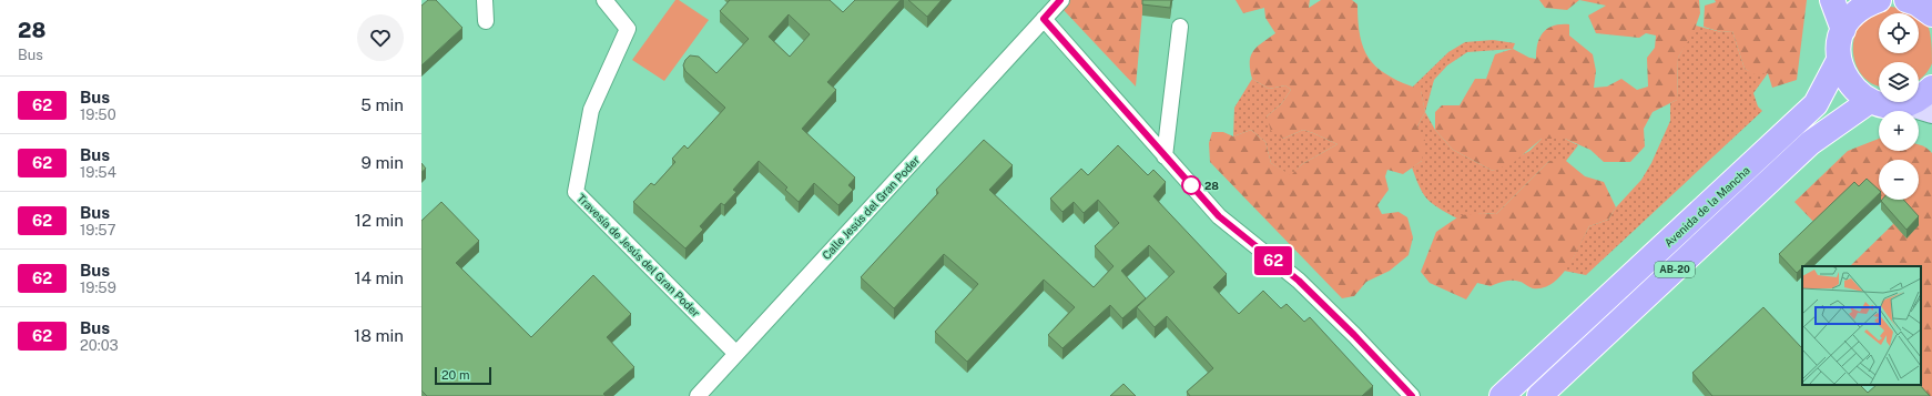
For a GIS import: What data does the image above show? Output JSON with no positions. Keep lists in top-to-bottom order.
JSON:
{
  "streets": {
    "main road": ["Avenida de la Mancha", "AB-20"],
    "street": ["Calle Jesús del Gran Poder", "Travesía de Jesús del Gran Poder"]
  },
  "crossings": [
    ["Calle Jesús del Gran Poder", "Travesía de Jesús del Gran Poder"]
  ],
  "places": ["28"],
  "lines": ["bus line 62"],
  "scale_bar": "20 m",
  "page": {
    "heading": ["28", "Bus"],
    "on_map": "62",
    "map_buttons": ["+", "−"],
    "list": [
      {
        "mark": "62",
        "name": "Bus",
        "note": "19:50",
        "value": "5 min"
      },
      {
        "mark": "62",
        "name": "Bus",
        "note": "19:54",
        "value": "9 min"
      },
      {
        "mark": "62",
        "name": "Bus",
        "note": "19:57",
        "value": "12 min"
      },
      {
        "mark": "62",
        "name": "Bus",
        "note": "19:59",
        "value": "14 min"
      },
      {
        "mark": "62",
        "name": "Bus",
        "note": "20:03",
        "value": "18 min"
      }
    ],
    "scale": "20 m"
  }
}
